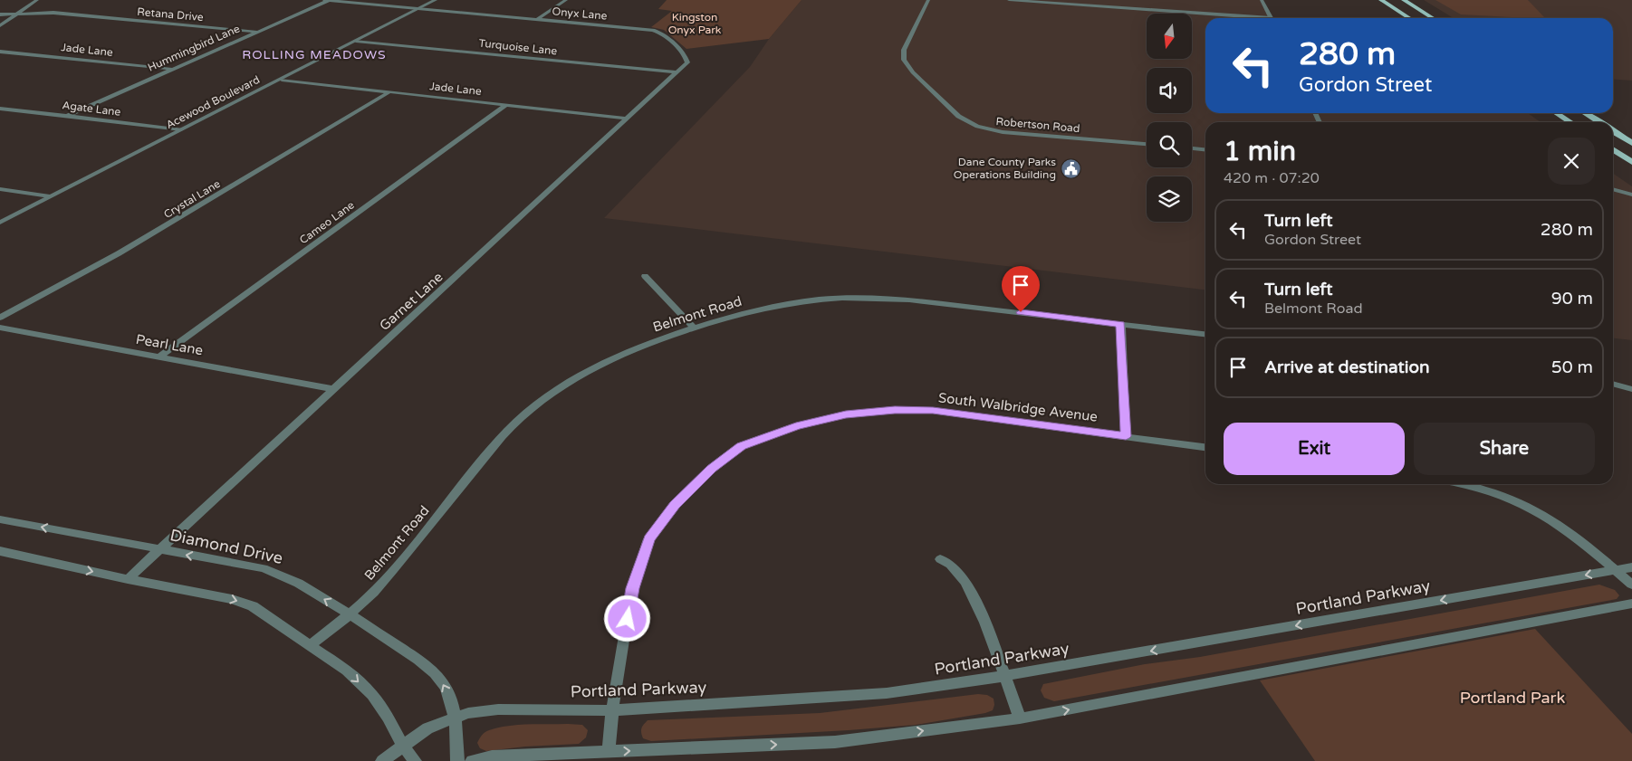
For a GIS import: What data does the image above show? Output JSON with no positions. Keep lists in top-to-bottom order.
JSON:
{
  "streets": {
    "street": [
      "Onyx Lane",
      "Retana Drive",
      "Turquoise Lane",
      "Hummingbird Lane",
      "Jade Lane",
      "Acewood Boulevard",
      "Agate Lane",
      "Robertson Road",
      "Crystal Lane",
      "Cameo Lane",
      "Garnet Lane",
      "Belmont Road",
      "Pearl Lane",
      "South Walbridge Avenue",
      "Diamond Drive",
      "Portland Parkway"
    ]
  },
  "crossings": [
    ["Onyx Lane", "Hummingbird Lane"],
    ["Onyx Lane", "Acewood Boulevard"],
    ["Onyx Lane", "Garnet Lane"],
    ["Retana Drive", "Hummingbird Lane"],
    ["Turquoise Lane", "Acewood Boulevard"],
    ["Turquoise Lane", "Garnet Lane"],
    ["Hummingbird Lane", "Jade Lane"],
    ["Hummingbird Lane", "Agate Lane"],
    ["Jade Lane", "Acewood Boulevard"],
    ["Jade Lane", "Crystal Lane"],
    ["Jade Lane", "Cameo Lane"],
    ["Jade Lane", "Garnet Lane"],
    ["Acewood Boulevard", "Agate Lane"],
    ["Cameo Lane", "Pearl Lane"],
    ["Garnet Lane", "Pearl Lane"],
    ["Garnet Lane", "Diamond Drive"],
    ["Belmont Road", "Diamond Drive"],
    ["South Walbridge Avenue", "Portland Parkway"],
    ["Diamond Drive", "Portland Parkway"]
  ],
  "districts": ["ROLLING MEADOWS"],
  "parks": ["Kingston Onyx Park", "Portland Park"],
  "places": {
    "public building": ["Dane County Parks Operations Building"]
  },
  "north": "bottom",
  "page": {
    "turn": ["280 m", "Gordon Street"],
    "heading": ["1 min", "420 m · 07:20"],
    "list": [
      {
        "name": "Turn left",
        "note": "Gordon Street",
        "value": "280 m"
      },
      {
        "name": "Turn left",
        "note": "Belmont Road",
        "value": "90 m"
      },
      {
        "name": "Arrive at destination",
        "value": "50 m"
      }
    ],
    "buttons": ["Exit", "Share"]
  }
}
